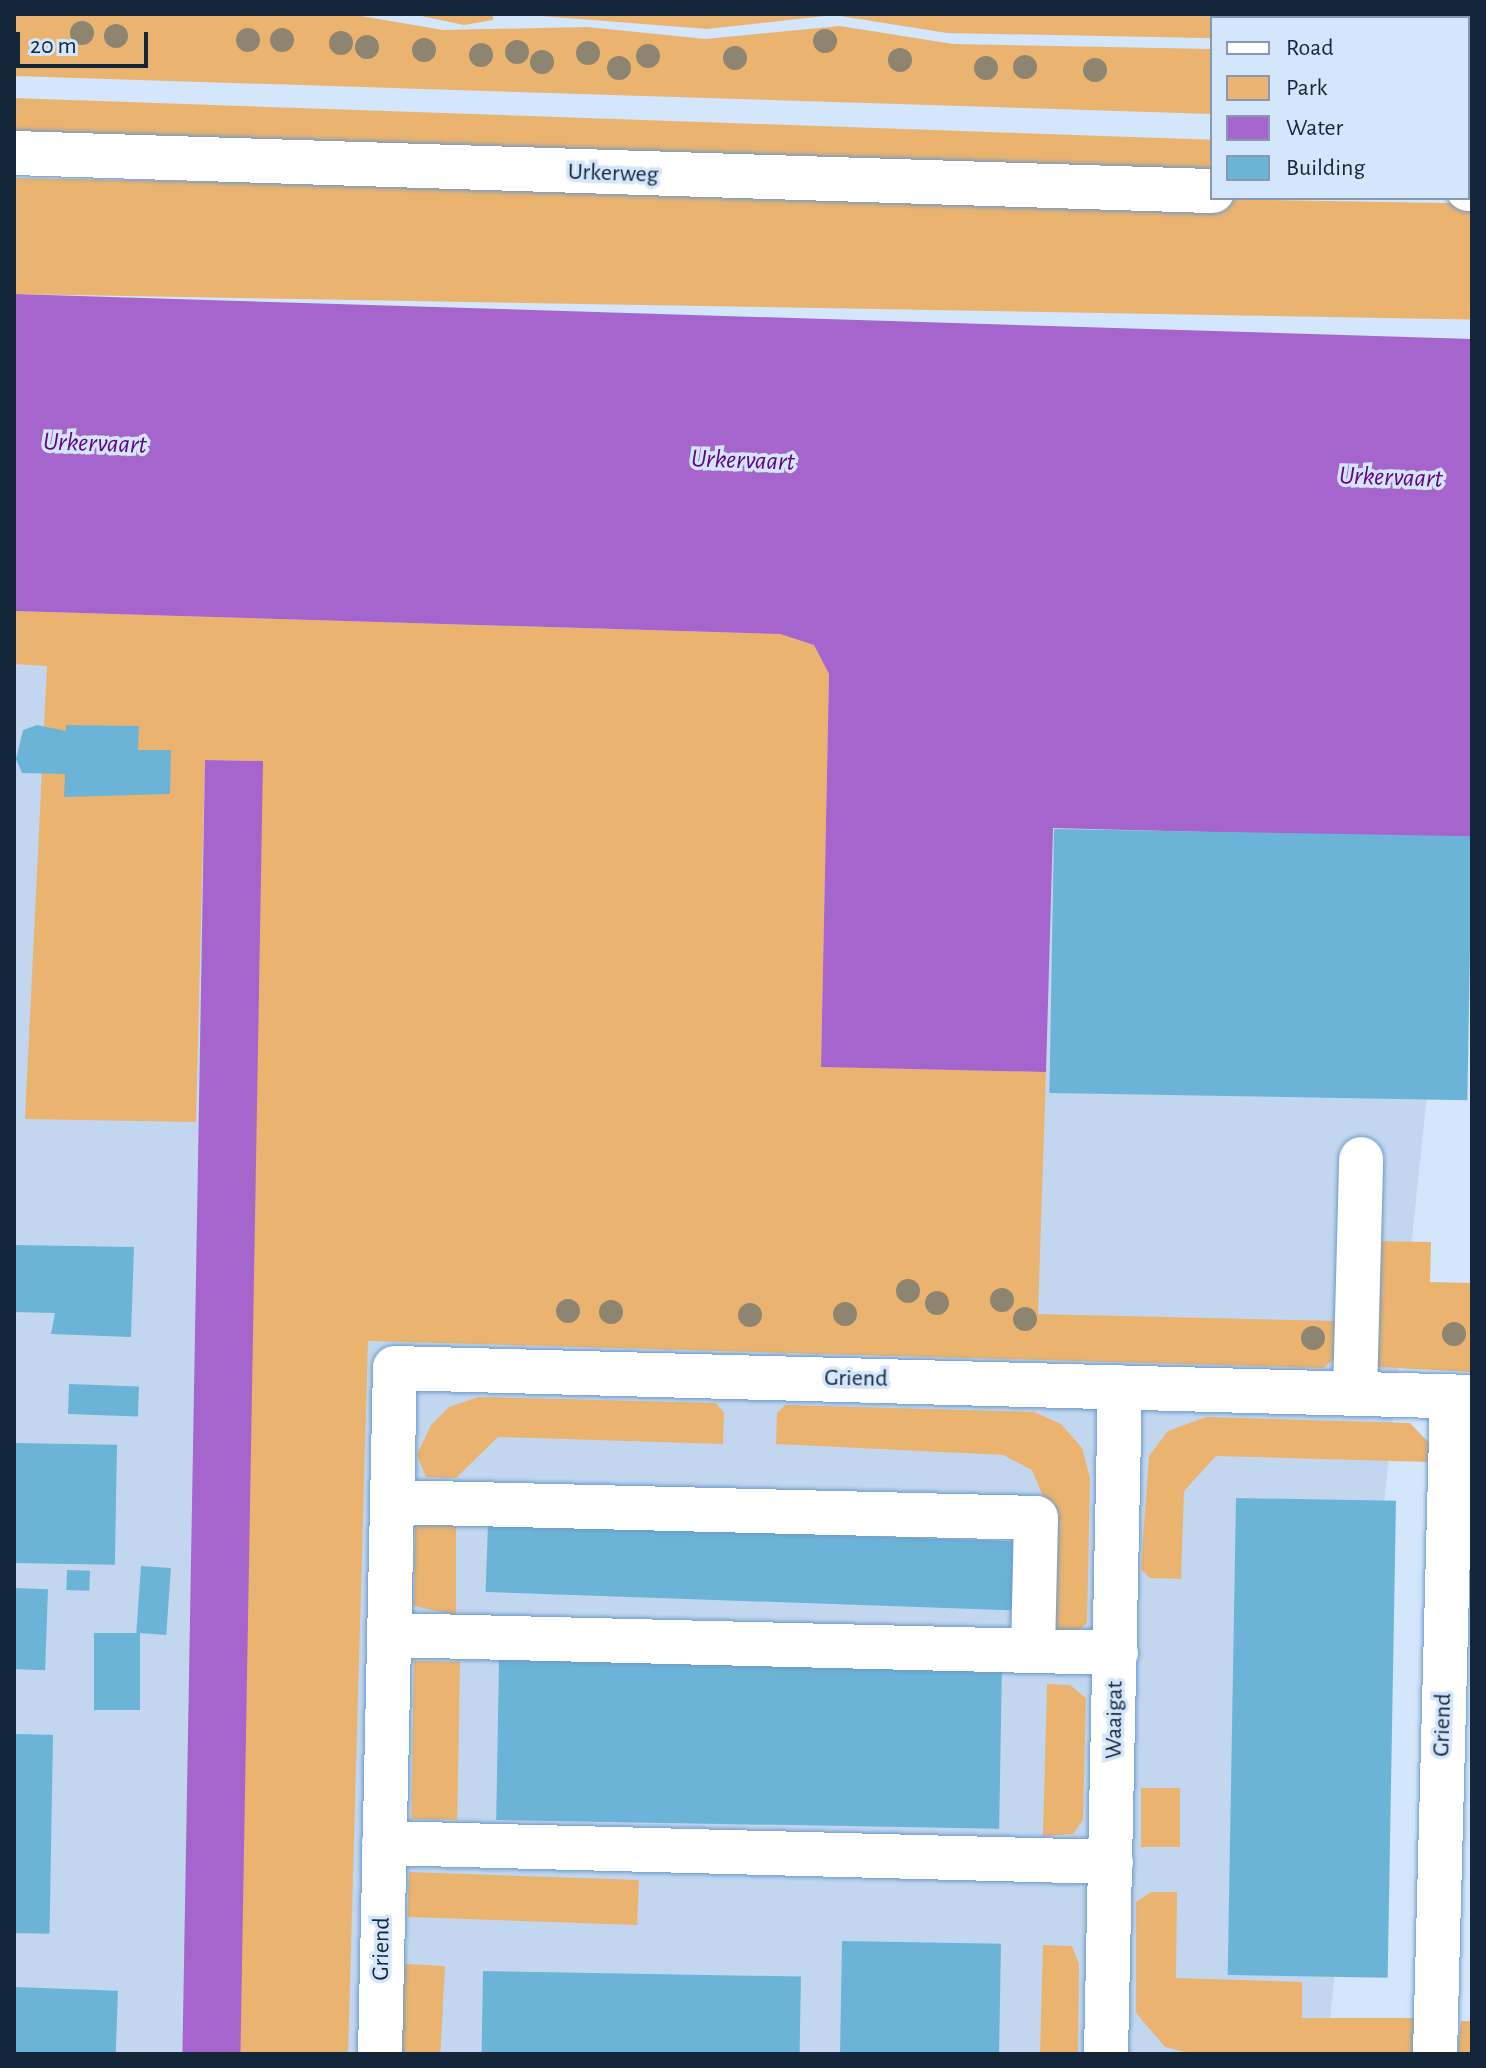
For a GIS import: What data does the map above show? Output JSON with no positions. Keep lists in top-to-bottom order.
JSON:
{
  "streets": {
    "street": ["Urkerweg", "Griend", "Waaigat"]
  },
  "crossings": [
    ["Griend", "Waaigat"]
  ],
  "water": ["Urkervaart"],
  "legend": [
    "Road",
    "Park",
    "Water",
    "Building"
  ],
  "scale_bar": "20 m"
}
